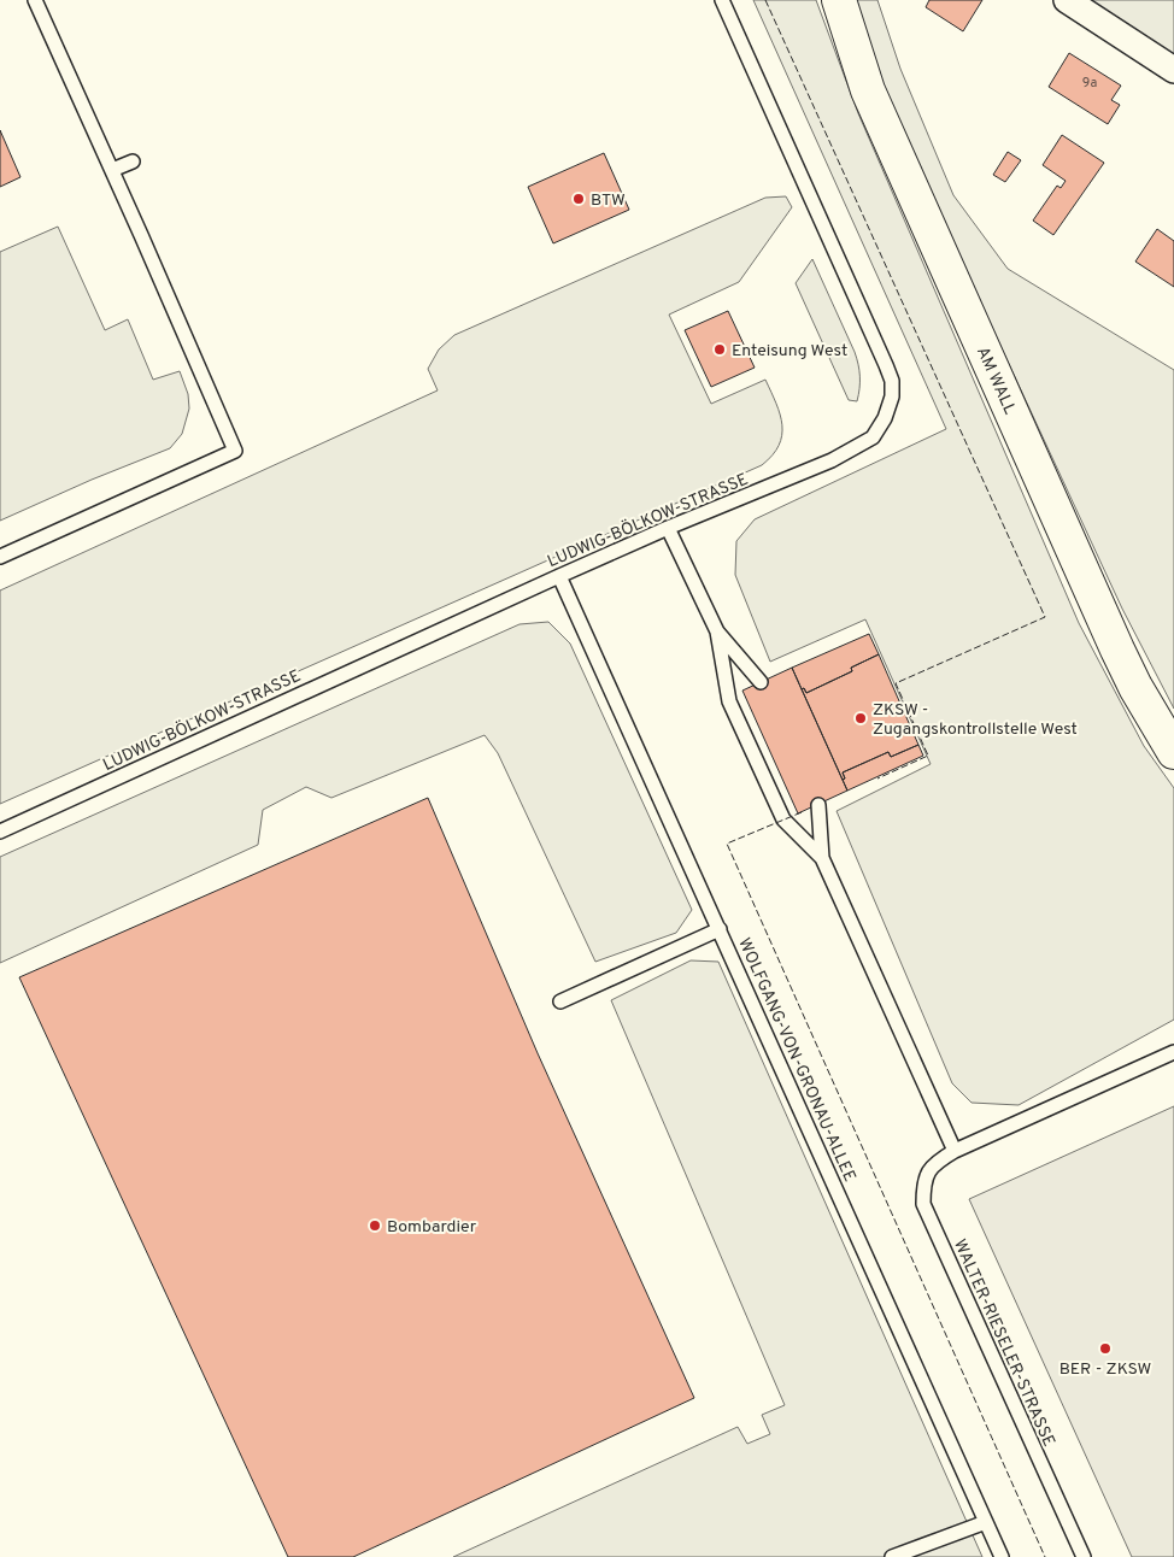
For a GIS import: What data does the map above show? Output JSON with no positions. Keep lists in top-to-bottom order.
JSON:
{
  "streets": {
    "street": ["AM WALL"],
    "lane": ["LUDWIG-BÖLKOW-STRASSE", "WOLFGANG-VON-GRONAU-ALLEE", "WALTER-RIESELER-STRASSE"]
  },
  "crossings": [
    ["LUDWIG-BÖLKOW-STRASSE", "WOLFGANG-VON-GRONAU-ALLEE"]
  ],
  "places": [
    "BTW",
    "Enteisung West",
    "ZKSW - Zugangskontrollstelle West",
    "Bombardier",
    "BER - ZKSW"
  ],
  "house_numbers": ["9a"]
}
